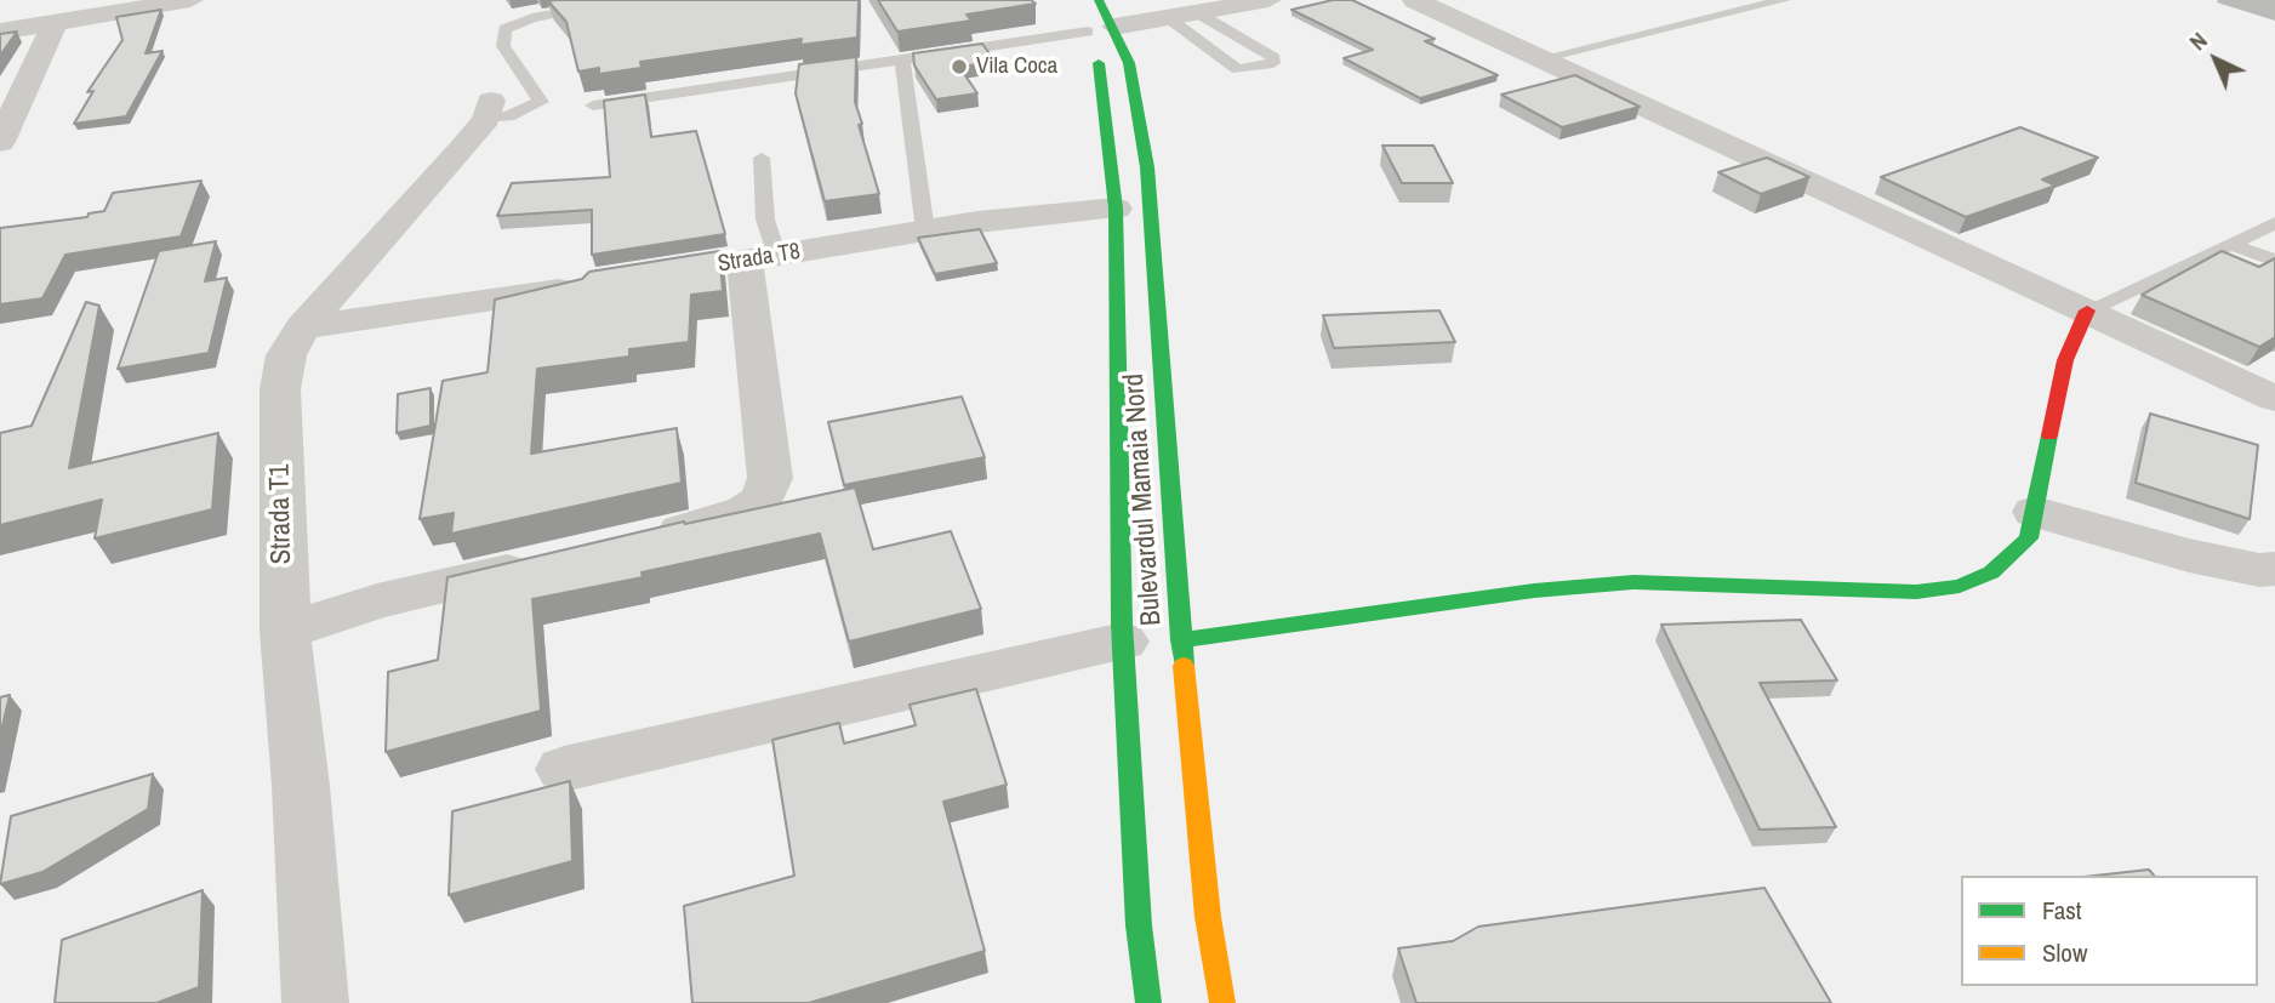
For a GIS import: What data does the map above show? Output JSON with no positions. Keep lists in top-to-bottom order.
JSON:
{
  "streets": {
    "main road": ["Bulevardul Mamaia Nord"],
    "street": ["Strada T8", "Strada T1"]
  },
  "crossings": [
    ["Strada T8", "Bulevardul Mamaia Nord"],
    ["Strada T8", "Strada T1"]
  ],
  "places": ["Vila Coca"],
  "legend": ["Fast", "Slow"],
  "north": "top left"
}
